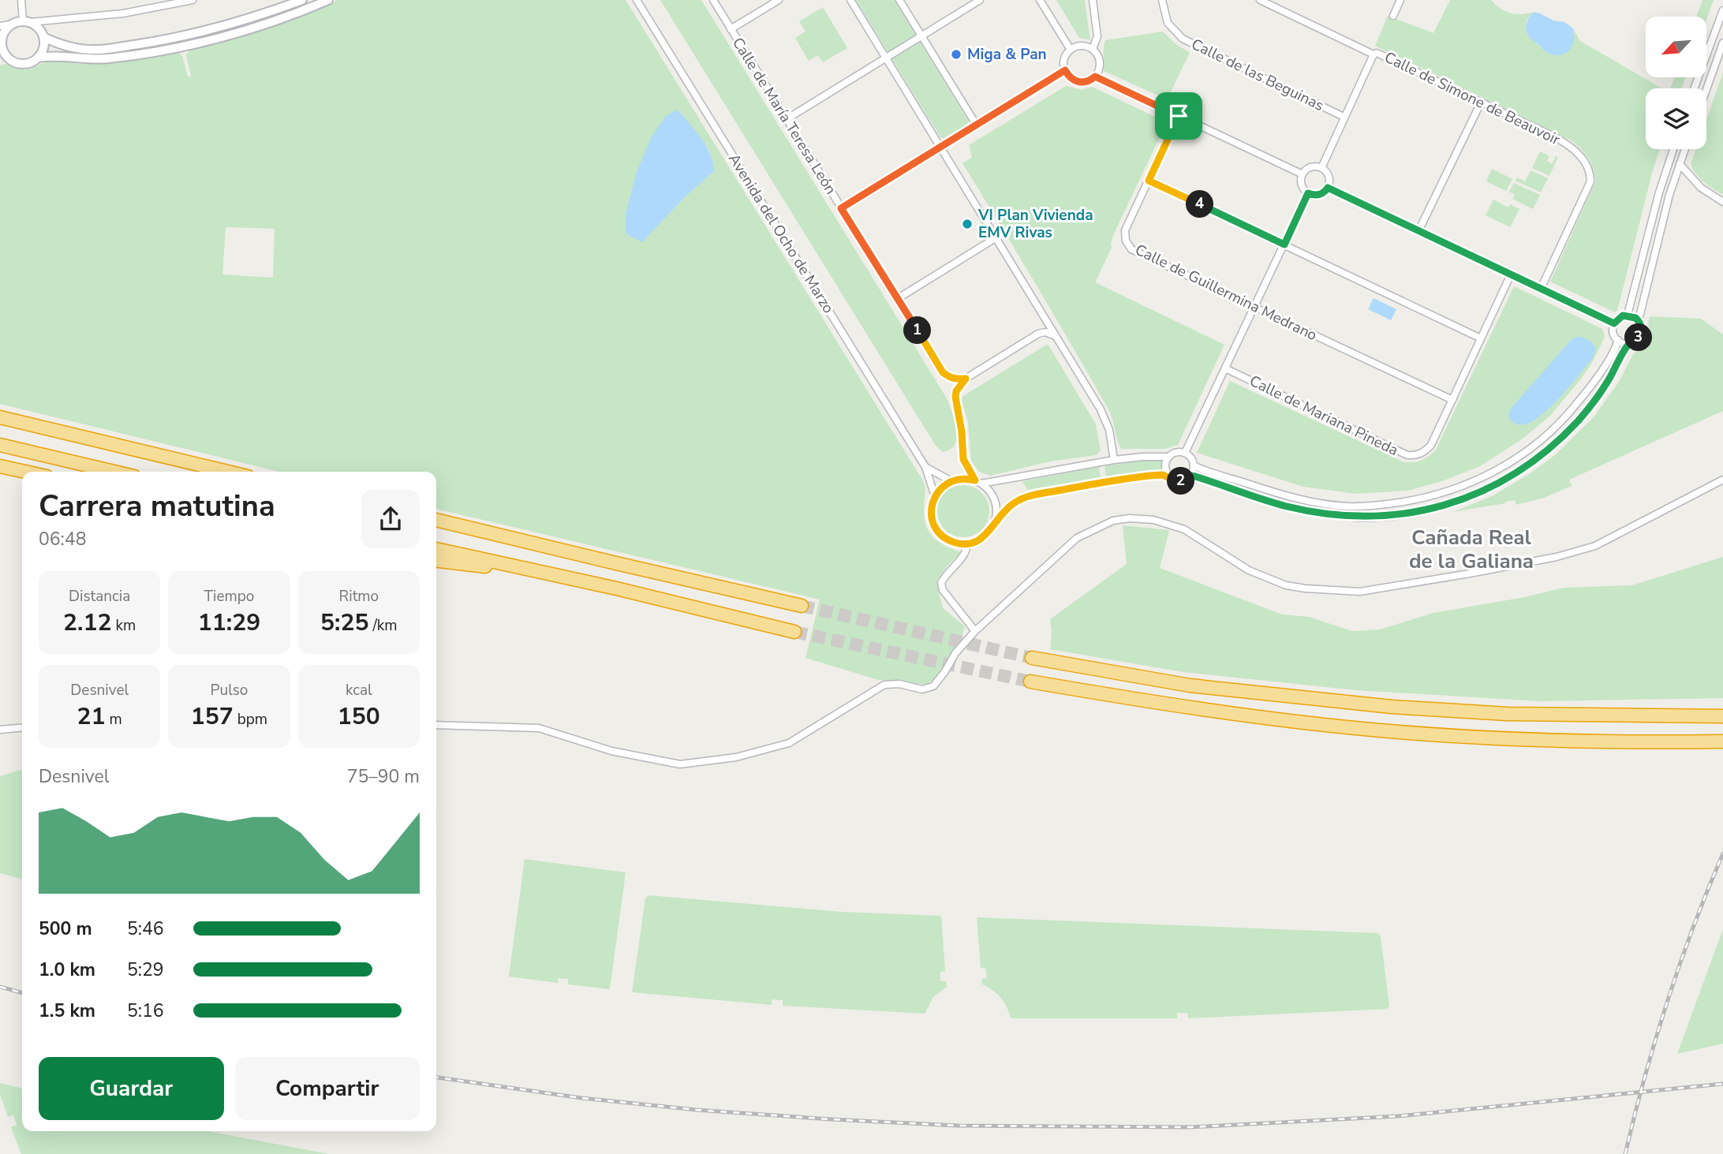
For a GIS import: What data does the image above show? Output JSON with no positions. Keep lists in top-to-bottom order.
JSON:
{
  "streets": {
    "street": [
      "Calle de las Beguinas",
      "Calle de Simone de Beauvoir",
      "Calle de María Teresa León",
      "Avenida del Ocho de Marzo",
      "Calle de Guillermina Medrano",
      "Calle de Mariana Pineda"
    ]
  },
  "crossings": [
    ["Calle de Guillermina Medrano", "Calle de Mariana Pineda"]
  ],
  "districts": ["Cañada Real de la Galiana"],
  "places": ["Miga & Pan", "VI Plan Vivienda EMV Rivas"],
  "north": "bottom left",
  "page": {
    "pins": [
      "4",
      "1",
      "3",
      "2"
    ],
    "heading": ["Carrera matutina", "06:48"],
    "stats": [
      ["Distancia", "2.12 km"],
      ["Tiempo", "11:29"],
      ["Ritmo", "5:25 /km"],
      ["Desnivel", "21 m"],
      ["Pulso", "157 bpm"],
      ["kcal", "150"]
    ],
    "chart": ["Desnivel", "75–90 m"],
    "list": [
      {
        "name": "500 m",
        "note": "5:46"
      },
      {
        "name": "1.0 km",
        "note": "5:29"
      },
      {
        "name": "1.5 km",
        "note": "5:16"
      }
    ],
    "buttons": ["Guardar", "Compartir"]
  }
}
